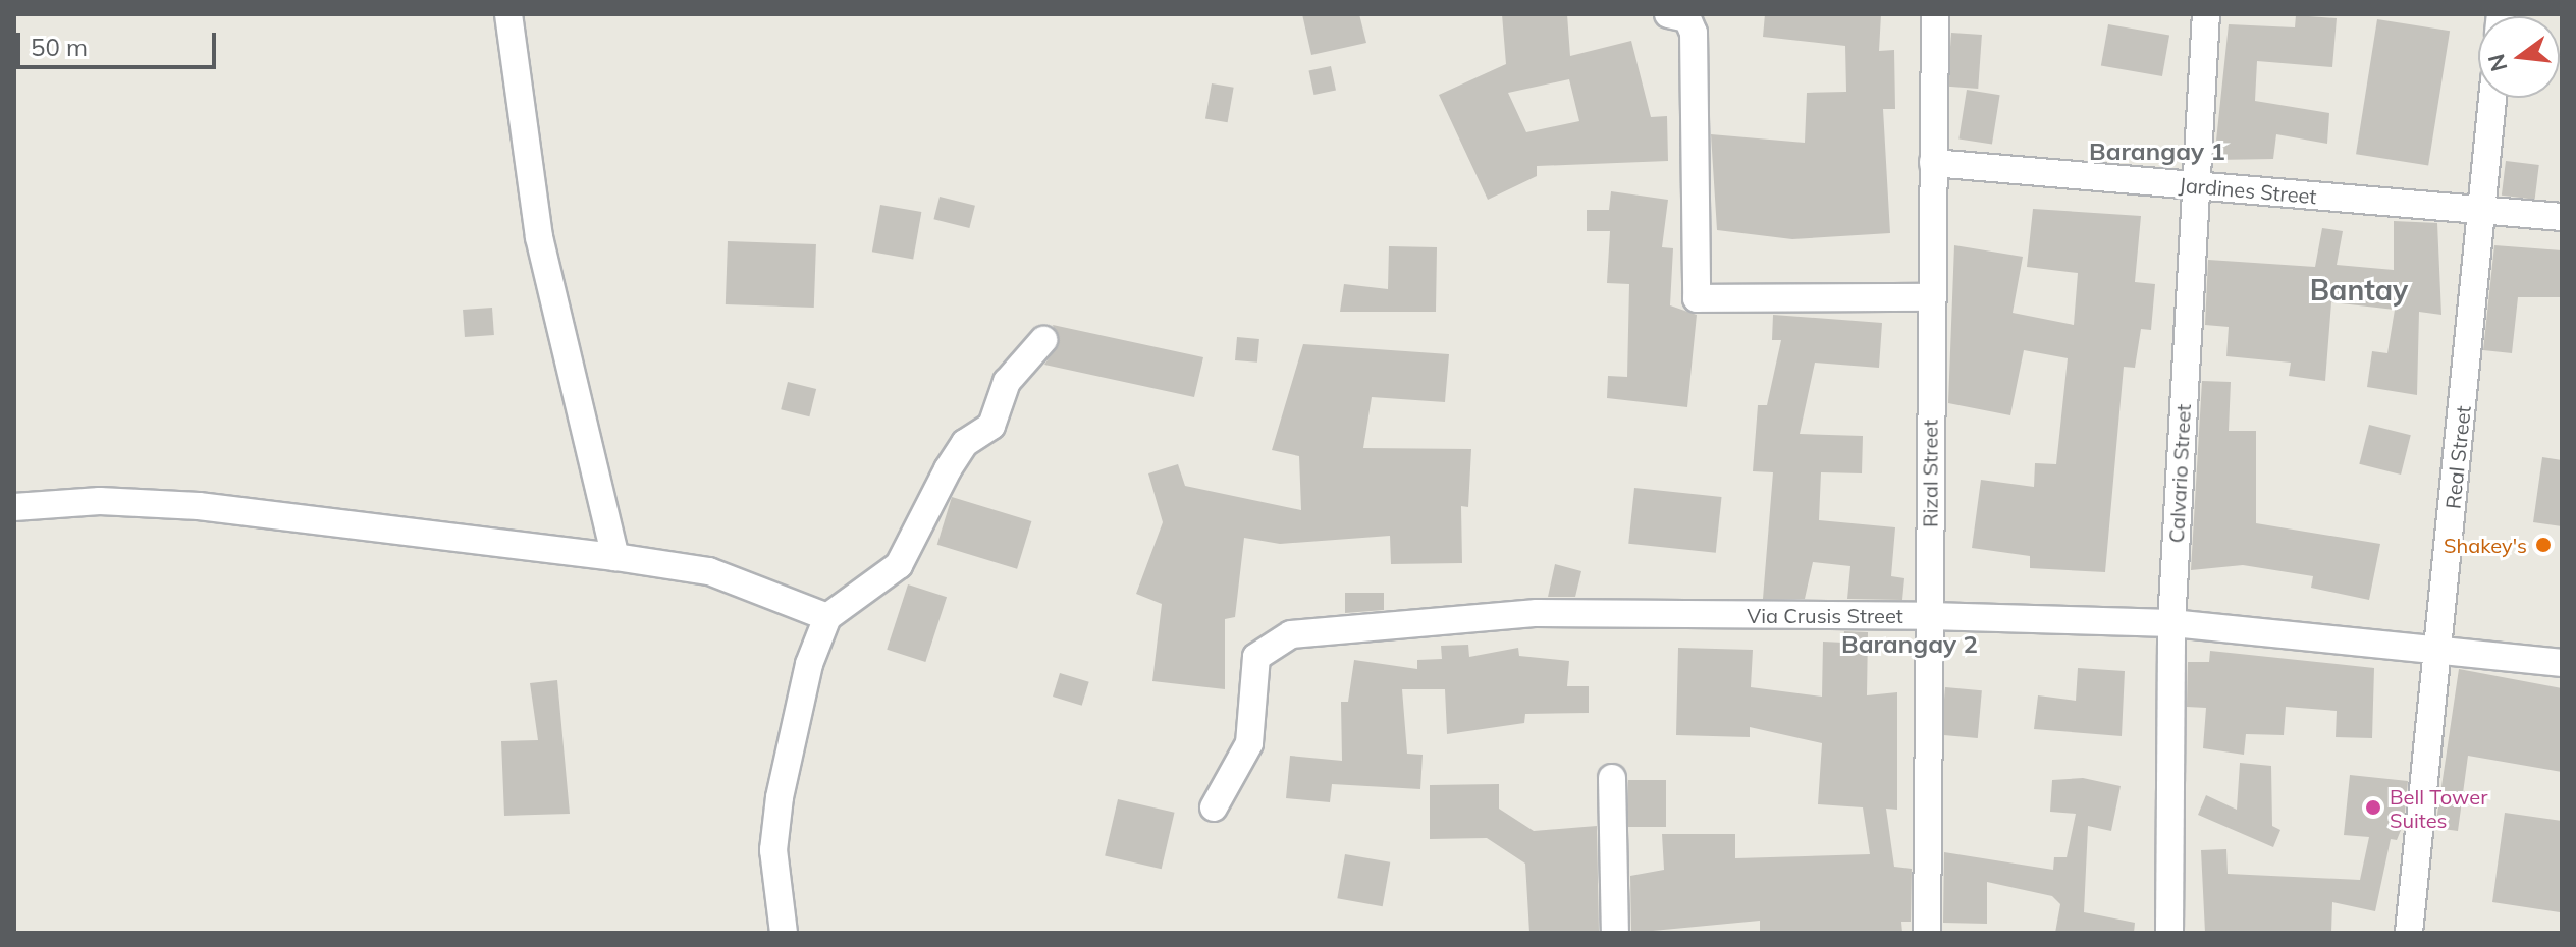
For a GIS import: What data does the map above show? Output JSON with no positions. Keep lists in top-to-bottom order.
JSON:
{
  "streets": {
    "street": [
      "Jardines Street",
      "Real Street",
      "Rizal Street",
      "Calvario Street",
      "Via Crusis Street"
    ]
  },
  "crossings": [
    ["Jardines Street", "Real Street"],
    ["Jardines Street", "Rizal Street"],
    ["Jardines Street", "Calvario Street"],
    ["Real Street", "Via Crusis Street"],
    ["Rizal Street", "Via Crusis Street"],
    ["Calvario Street", "Via Crusis Street"]
  ],
  "districts": ["Barangay 1", "Bantay", "Barangay 2"],
  "places": ["Shakey's", "Bell Tower Suites"],
  "scale_bar": "50 m",
  "north": "left"
}
